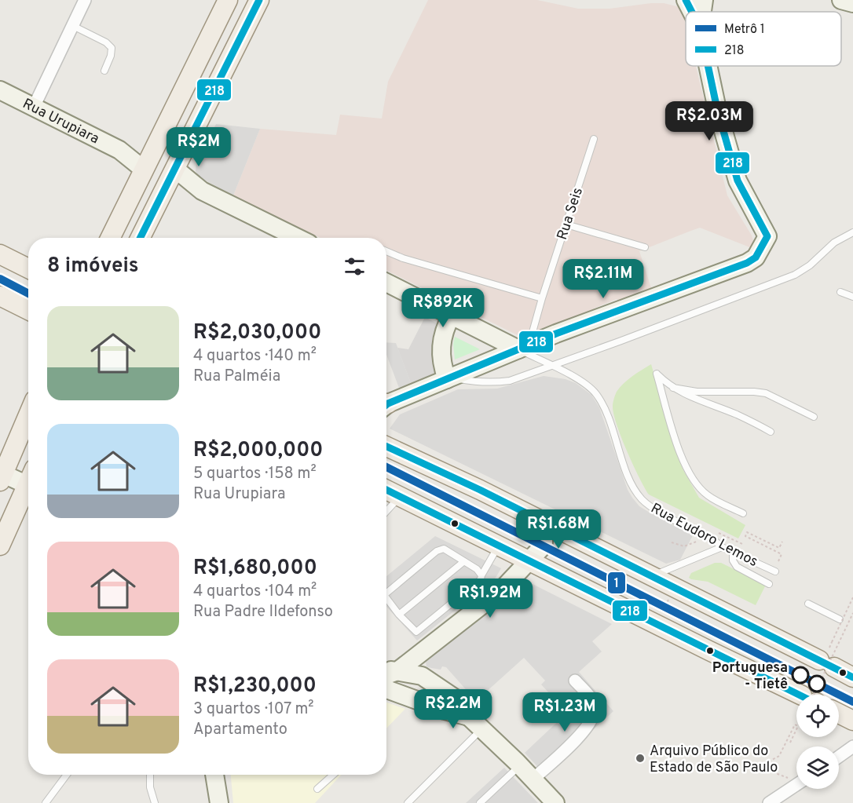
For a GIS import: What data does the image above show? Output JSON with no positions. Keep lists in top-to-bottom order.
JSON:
{
  "streets": {
    "street": ["Rua Urupiara"],
    "lane": ["Rua Seis", "Rua Eudoro Lemos"]
  },
  "crossings": [
    ["Rua Seis", "Rua Eudoro Lemos"]
  ],
  "places": ["Portuguesa - Tietê", "Arquivo Público do Estado de São Paulo"],
  "lines": ["transit line 218", "metro line 1"],
  "legend": ["Metrô 1", "218"],
  "page": {
    "price": [
      "R$2.03M",
      "R$2M",
      "R$2.11M",
      "R$892K",
      "R$1.68M",
      "R$1.92M",
      "R$2.2M",
      "R$1.23M"
    ],
    "heading": "8 imóveis",
    "list": [
      {
        "name": "R$2,030,000",
        "note": "4 quartos · 140 m² · Rua Palméia"
      },
      {
        "name": "R$2,000,000",
        "note": "5 quartos · 158 m² · Rua Urupiara"
      },
      {
        "name": "R$1,680,000",
        "note": "4 quartos · 104 m² · Rua Padre Ildefonso"
      },
      {
        "name": "R$1,230,000",
        "note": "3 quartos · 107 m² · Apartamento"
      }
    ]
  }
}
